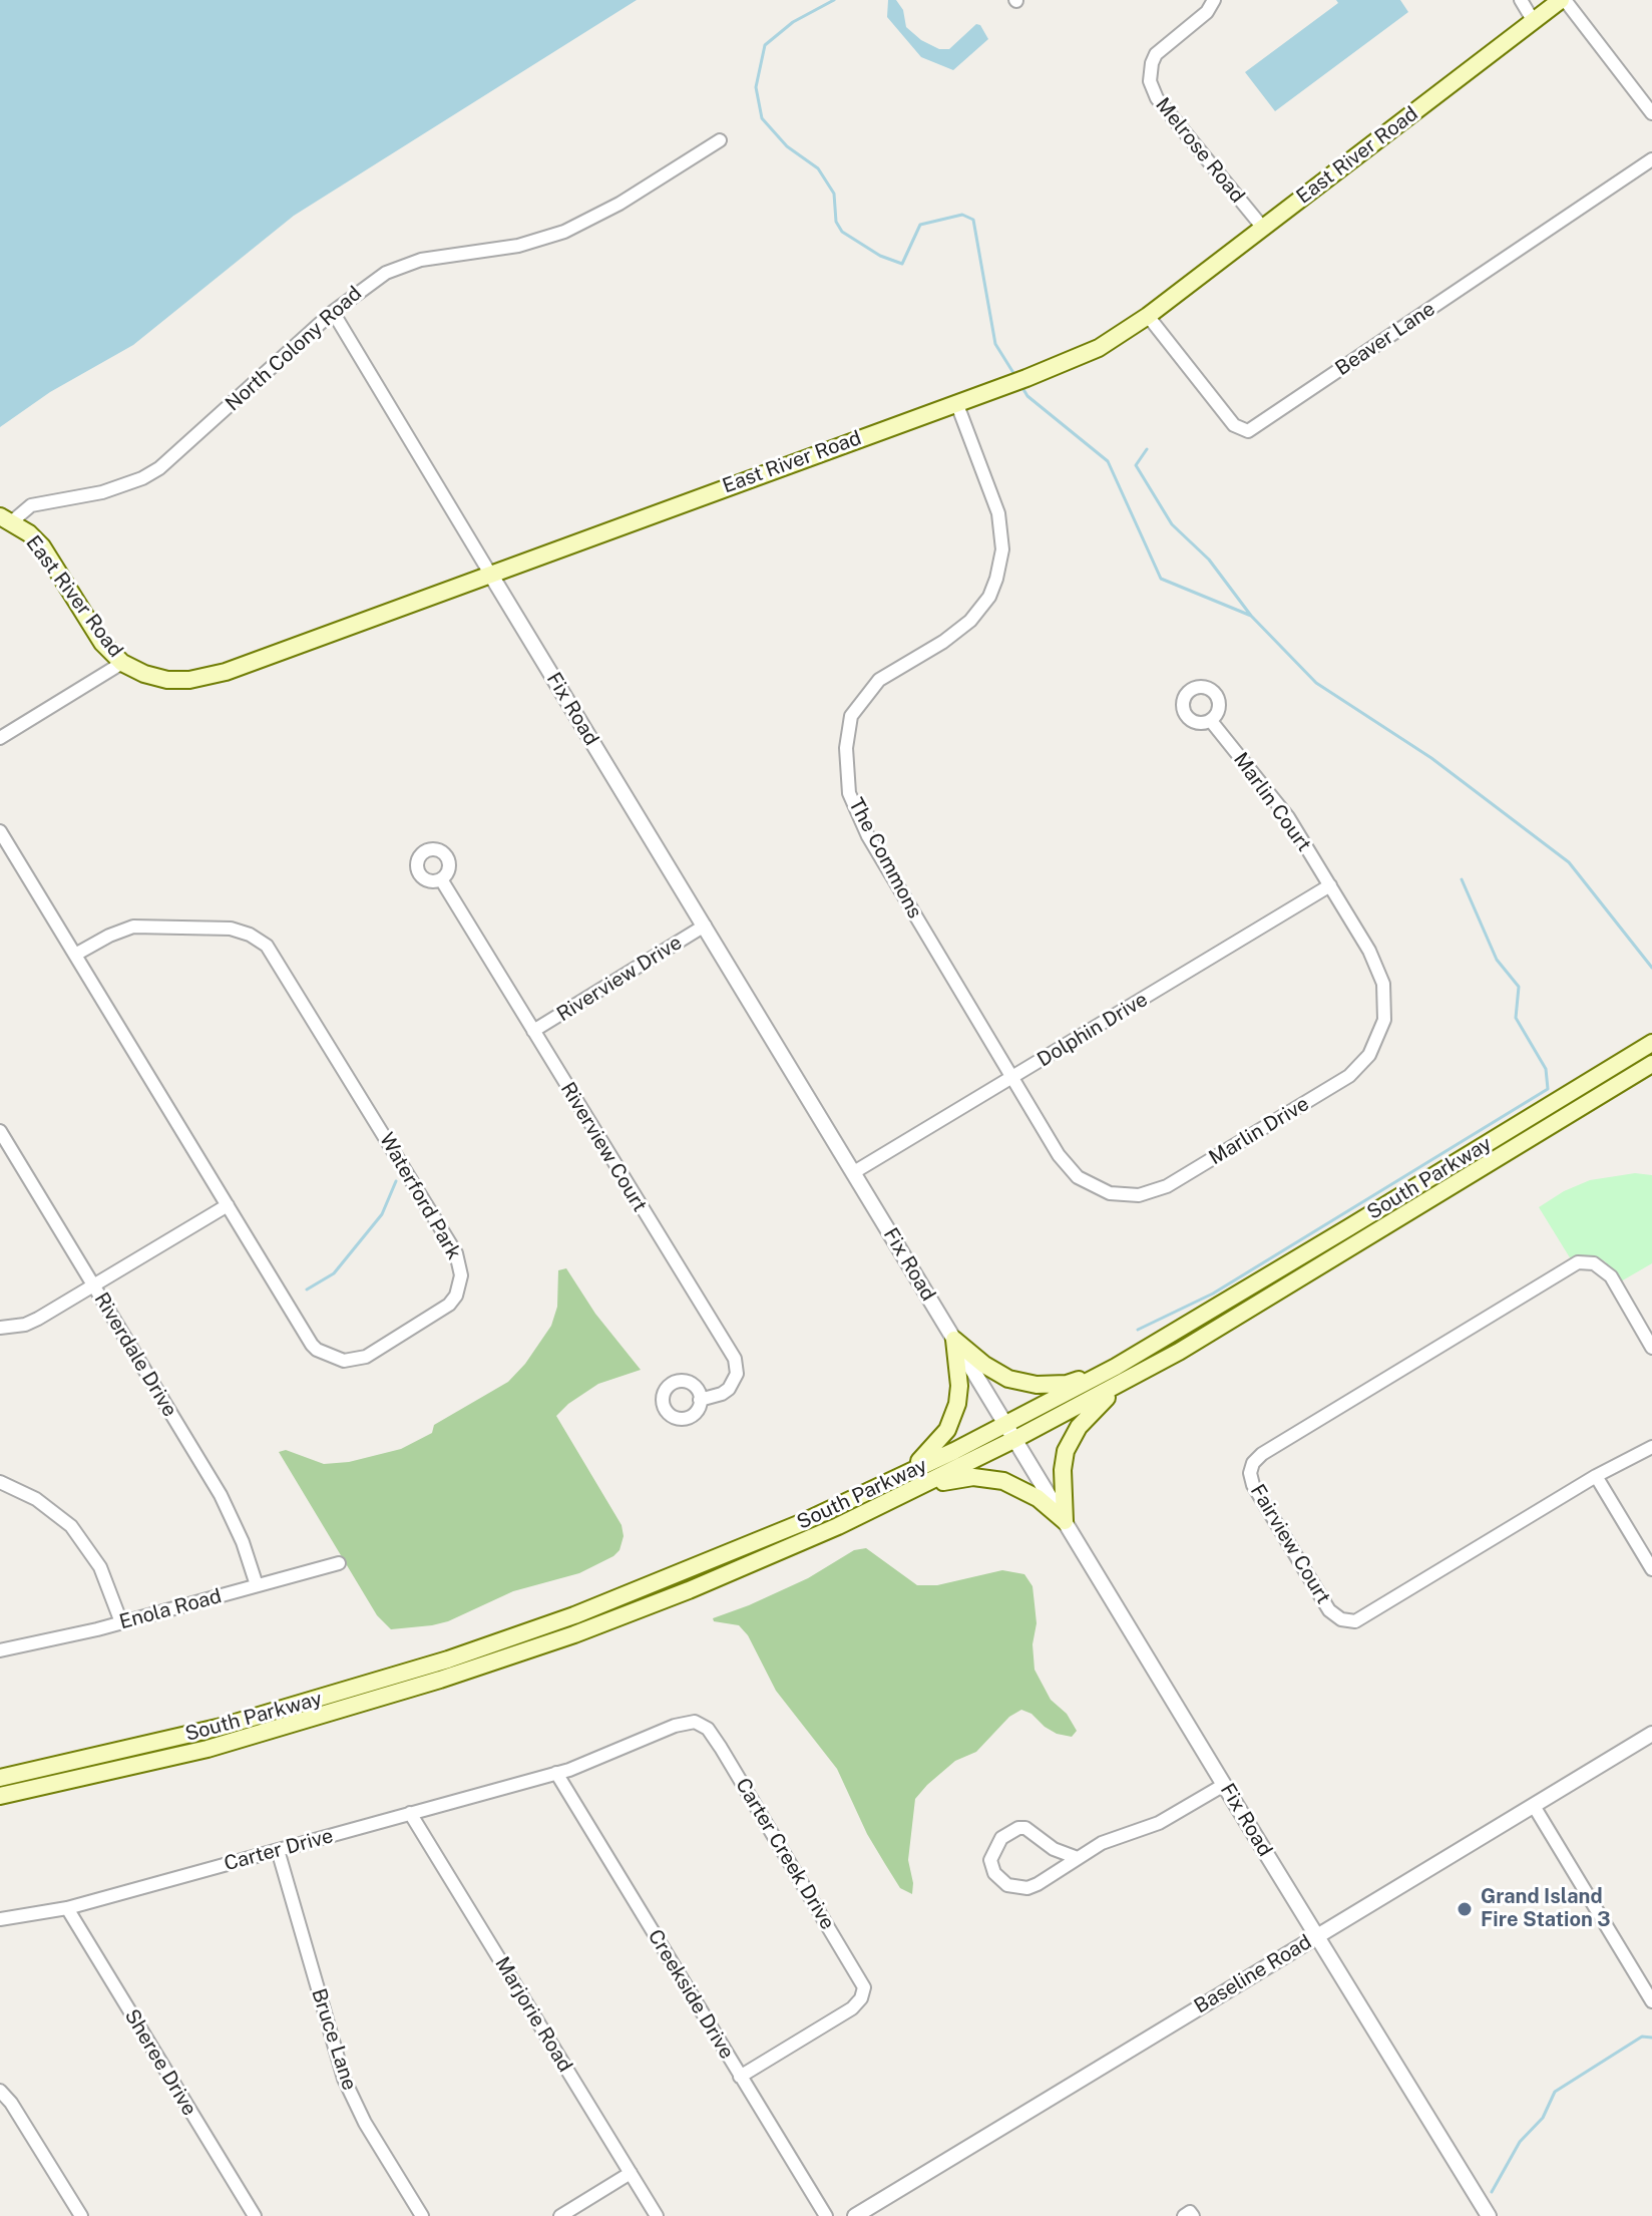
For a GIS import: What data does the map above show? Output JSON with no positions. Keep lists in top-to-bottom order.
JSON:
{
  "streets": {
    "main road": ["East River Road", "South Parkway"],
    "street": [
      "Melrose Road",
      "Beaver Lane",
      "North Colony Road",
      "Fix Road",
      "Marlin Court",
      "The Commons",
      "Riverview Drive",
      "Dolphin Drive",
      "Marlin Drive",
      "Riverview Court",
      "Waterford Park",
      "Riverdale Drive",
      "Fairview Court",
      "Enola Road",
      "Carter Drive",
      "Carter Creek Drive",
      "Baseline Road",
      "Creekside Drive",
      "Marjorie Road",
      "Bruce Lane",
      "Sheree Drive"
    ]
  },
  "crossings": [
    ["Melrose Road", "East River Road"],
    ["East River Road", "Beaver Lane"],
    ["East River Road", "North Colony Road"],
    ["East River Road", "Fix Road"],
    ["East River Road", "The Commons"],
    ["North Colony Road", "Fix Road"],
    ["Fix Road", "Riverview Drive"],
    ["Fix Road", "Dolphin Drive"],
    ["Fix Road", "South Parkway"],
    ["Fix Road", "Baseline Road"],
    ["Marlin Court", "Dolphin Drive"],
    ["Marlin Court", "Marlin Drive"],
    ["The Commons", "Dolphin Drive"],
    ["The Commons", "Marlin Drive"],
    ["Riverview Drive", "Riverview Court"],
    ["Dolphin Drive", "Marlin Drive"],
    ["Riverdale Drive", "Enola Road"],
    ["Carter Drive", "Carter Creek Drive"],
    ["Carter Drive", "Creekside Drive"],
    ["Carter Drive", "Marjorie Road"],
    ["Carter Drive", "Bruce Lane"],
    ["Carter Drive", "Sheree Drive"],
    ["Carter Creek Drive", "Creekside Drive"]
  ],
  "places": ["Grand Island Fire Station 3"]
}
